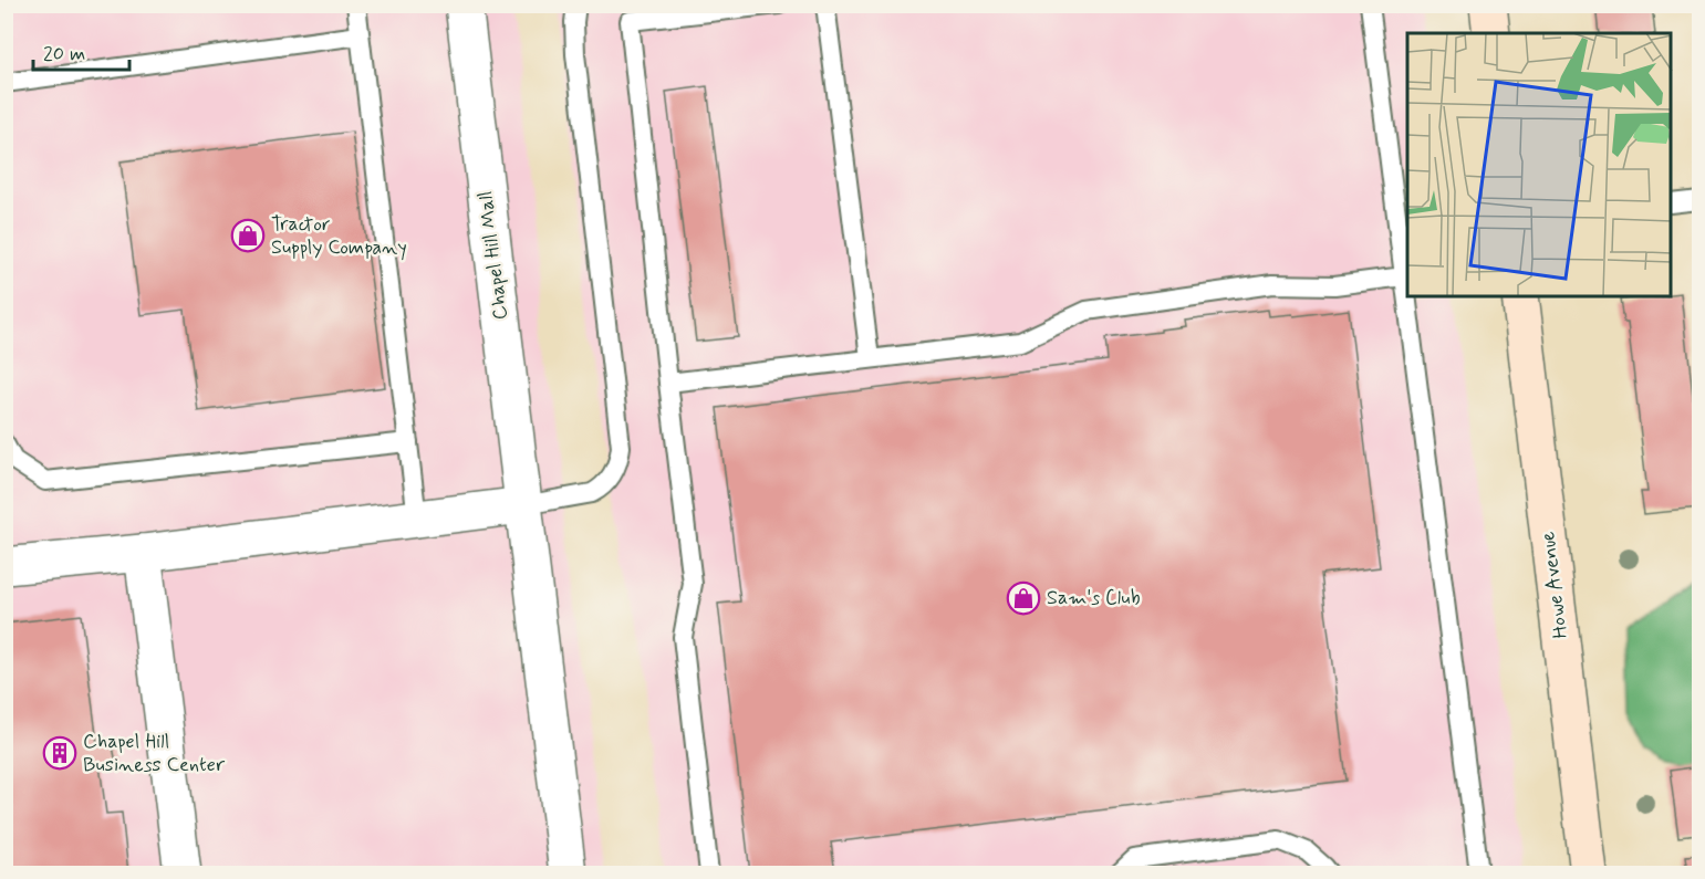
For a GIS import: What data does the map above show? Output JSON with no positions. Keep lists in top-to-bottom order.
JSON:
{
  "streets": {
    "street": ["Chapel Hill Mall", "Howe Avenue"]
  },
  "places": {
    "shop": ["Tractor Supply Company", "Sam's Club"],
    "building": ["Chapel Hill Business Center"]
  },
  "scale_bar": "20 m"
}
